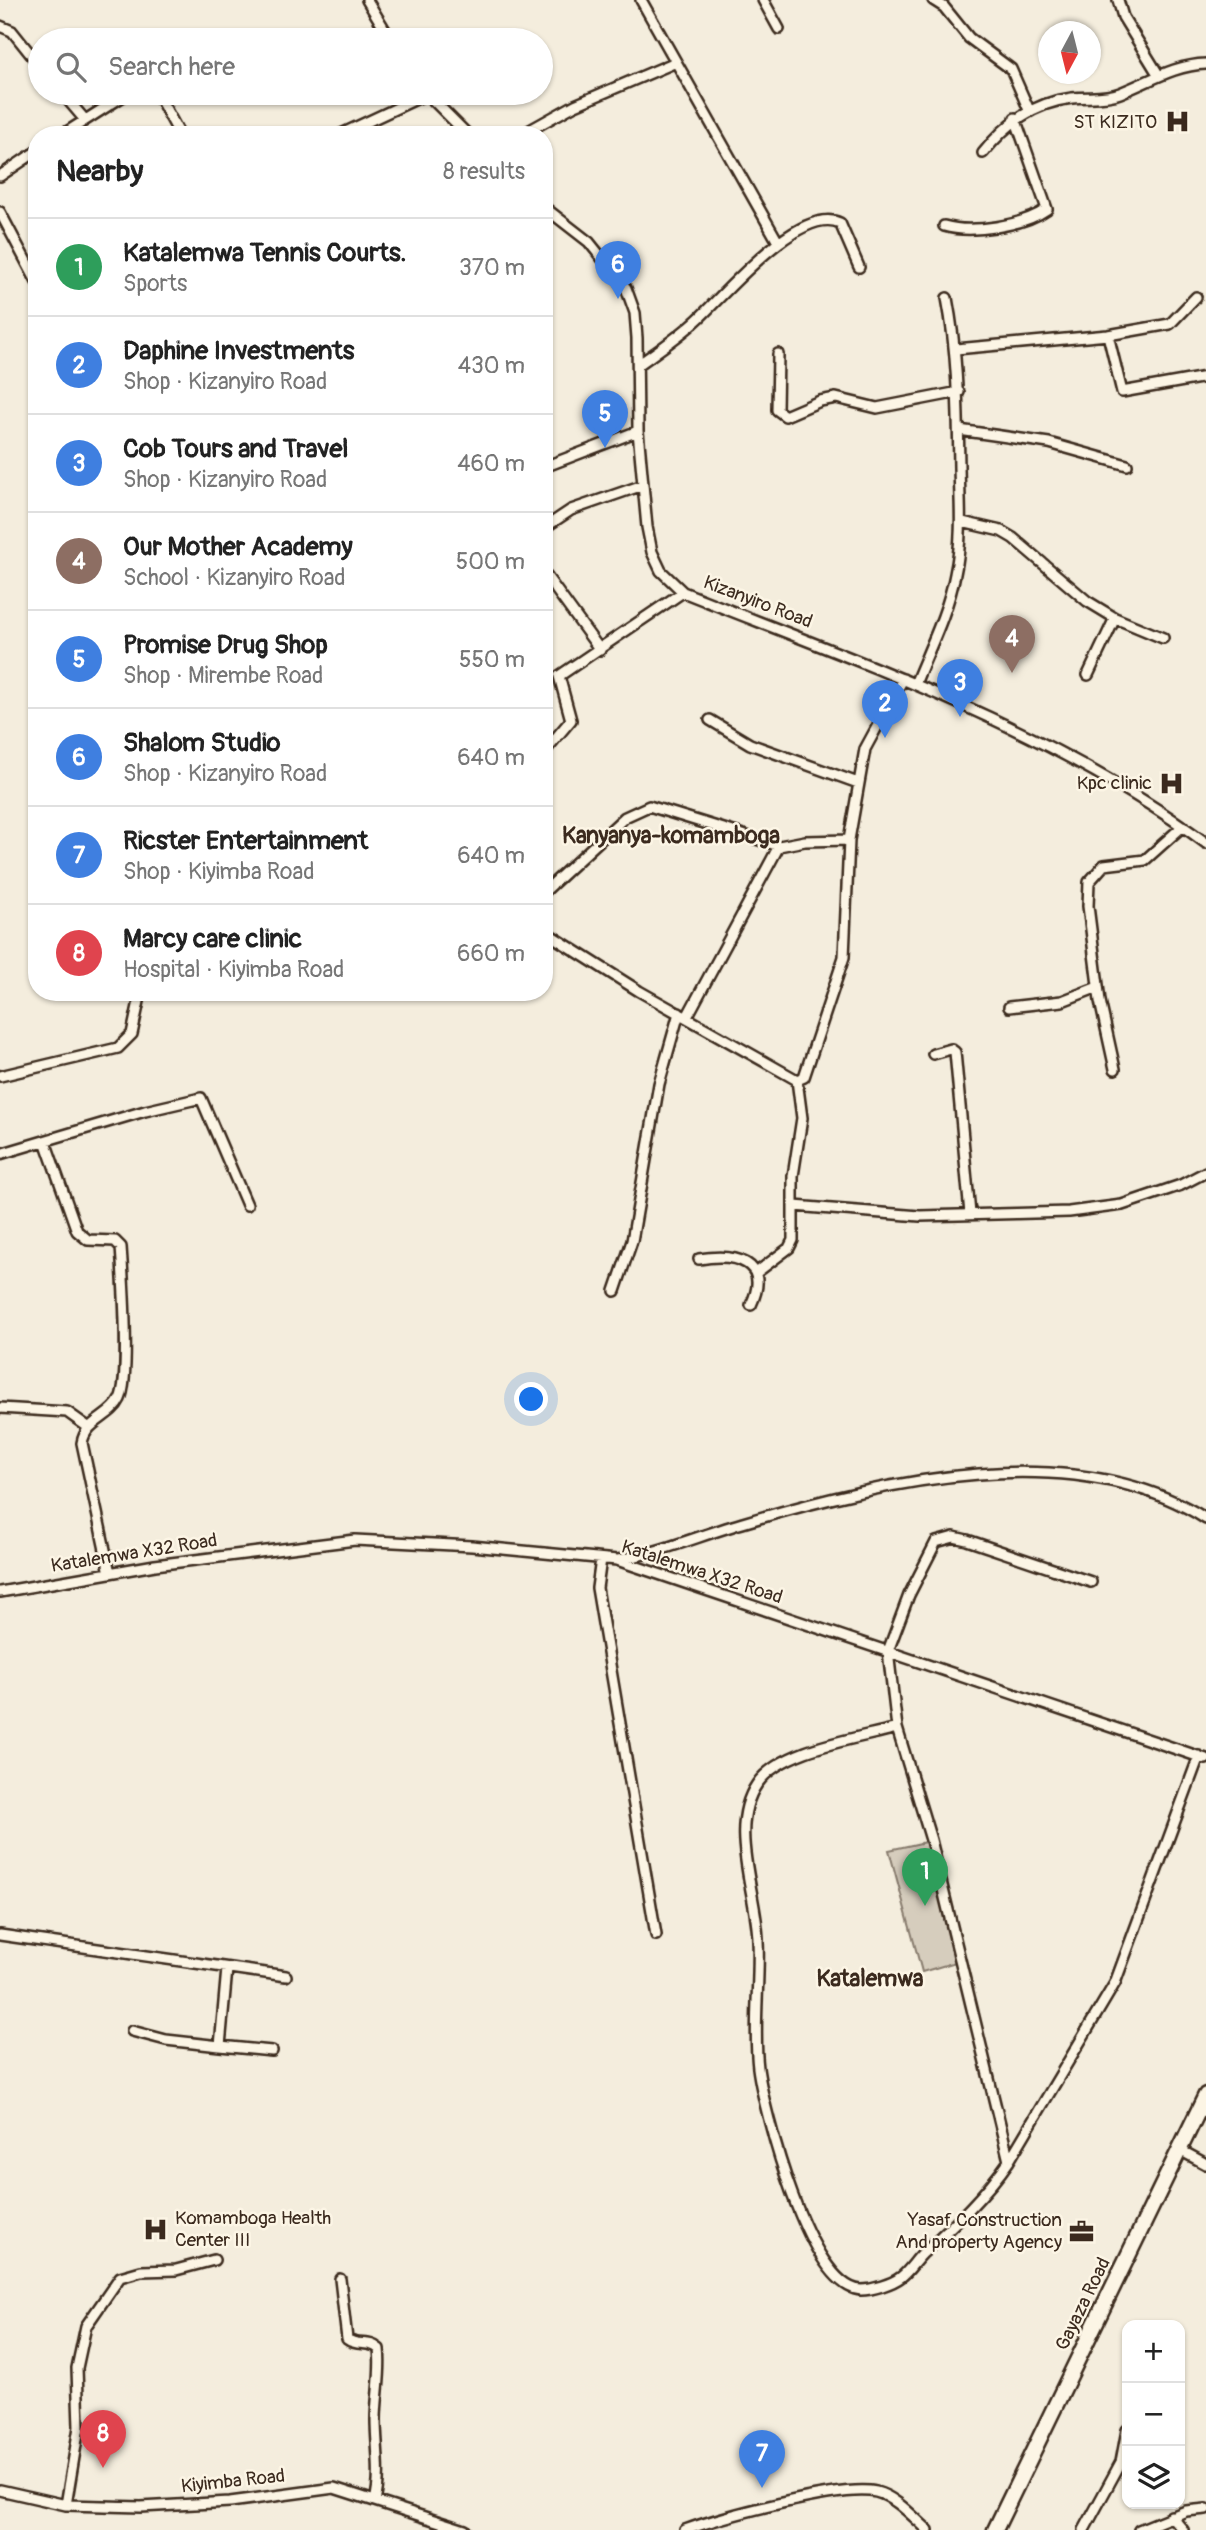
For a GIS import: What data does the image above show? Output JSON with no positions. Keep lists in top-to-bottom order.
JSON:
{
  "streets": {
    "main road": ["Gayaza Road"],
    "street": ["Kizanyiro Road", "Katalemwa X32 Road", "Kiyimba Road"]
  },
  "districts": ["Kanyanya-komamboga", "Katalemwa"],
  "places": {
    "hospital": ["ST KIZITO", "Kpc clinic", "Komamboga Health Center III"],
    "office": ["Yasaf Construction And property Agency"]
  },
  "north": "bottom",
  "page": {
    "search": "Search here",
    "heading": ["Nearby", "8 results"],
    "list": [
      {
        "mark": "1",
        "name": "Katalemwa Tennis Courts.",
        "note": "Sports",
        "value": "370 m"
      },
      {
        "mark": "2",
        "name": "Daphine Investments",
        "note": "Shop · Kizanyiro Road",
        "value": "430 m"
      },
      {
        "mark": "3",
        "name": "Cob Tours and Travel",
        "note": "Shop · Kizanyiro Road",
        "value": "460 m"
      },
      {
        "mark": "4",
        "name": "Our Mother Academy",
        "note": "School · Kizanyiro Road",
        "value": "500 m"
      },
      {
        "mark": "5",
        "name": "Promise Drug Shop",
        "note": "Shop · Mirembe Road",
        "value": "550 m"
      },
      {
        "mark": "6",
        "name": "Shalom Studio",
        "note": "Shop · Kizanyiro Road",
        "value": "640 m"
      },
      {
        "mark": "7",
        "name": "Ricster Entertainment",
        "note": "Shop · Kiyimba Road",
        "value": "640 m"
      },
      {
        "mark": "8",
        "name": "Marcy care clinic",
        "note": "Hospital · Kiyimba Road",
        "value": "660 m"
      }
    ],
    "pins": [
      "6",
      "5",
      "4",
      "3",
      "2",
      "1",
      "8",
      "7"
    ],
    "map_buttons": ["+", "−"]
  }
}
